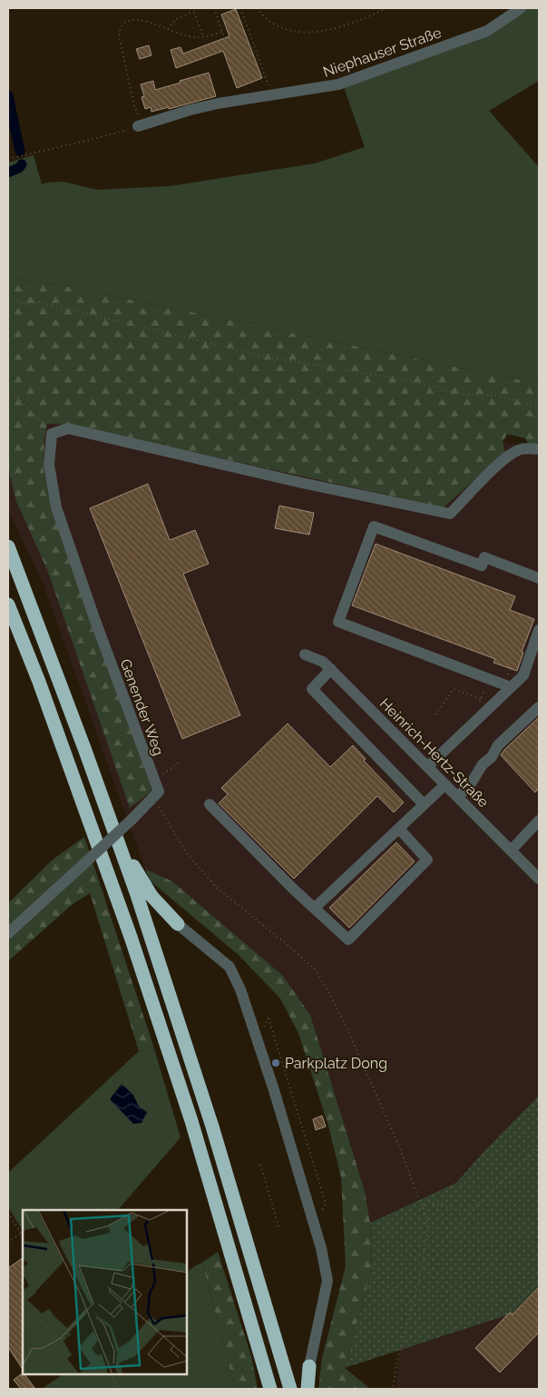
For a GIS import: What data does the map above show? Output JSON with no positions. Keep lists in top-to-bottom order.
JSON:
{
  "streets": {
    "street": ["Niephauser Straße", "Genender Weg", "Heinrich-Hertz-Straße"]
  },
  "places": ["Parkplatz Dong"]
}
